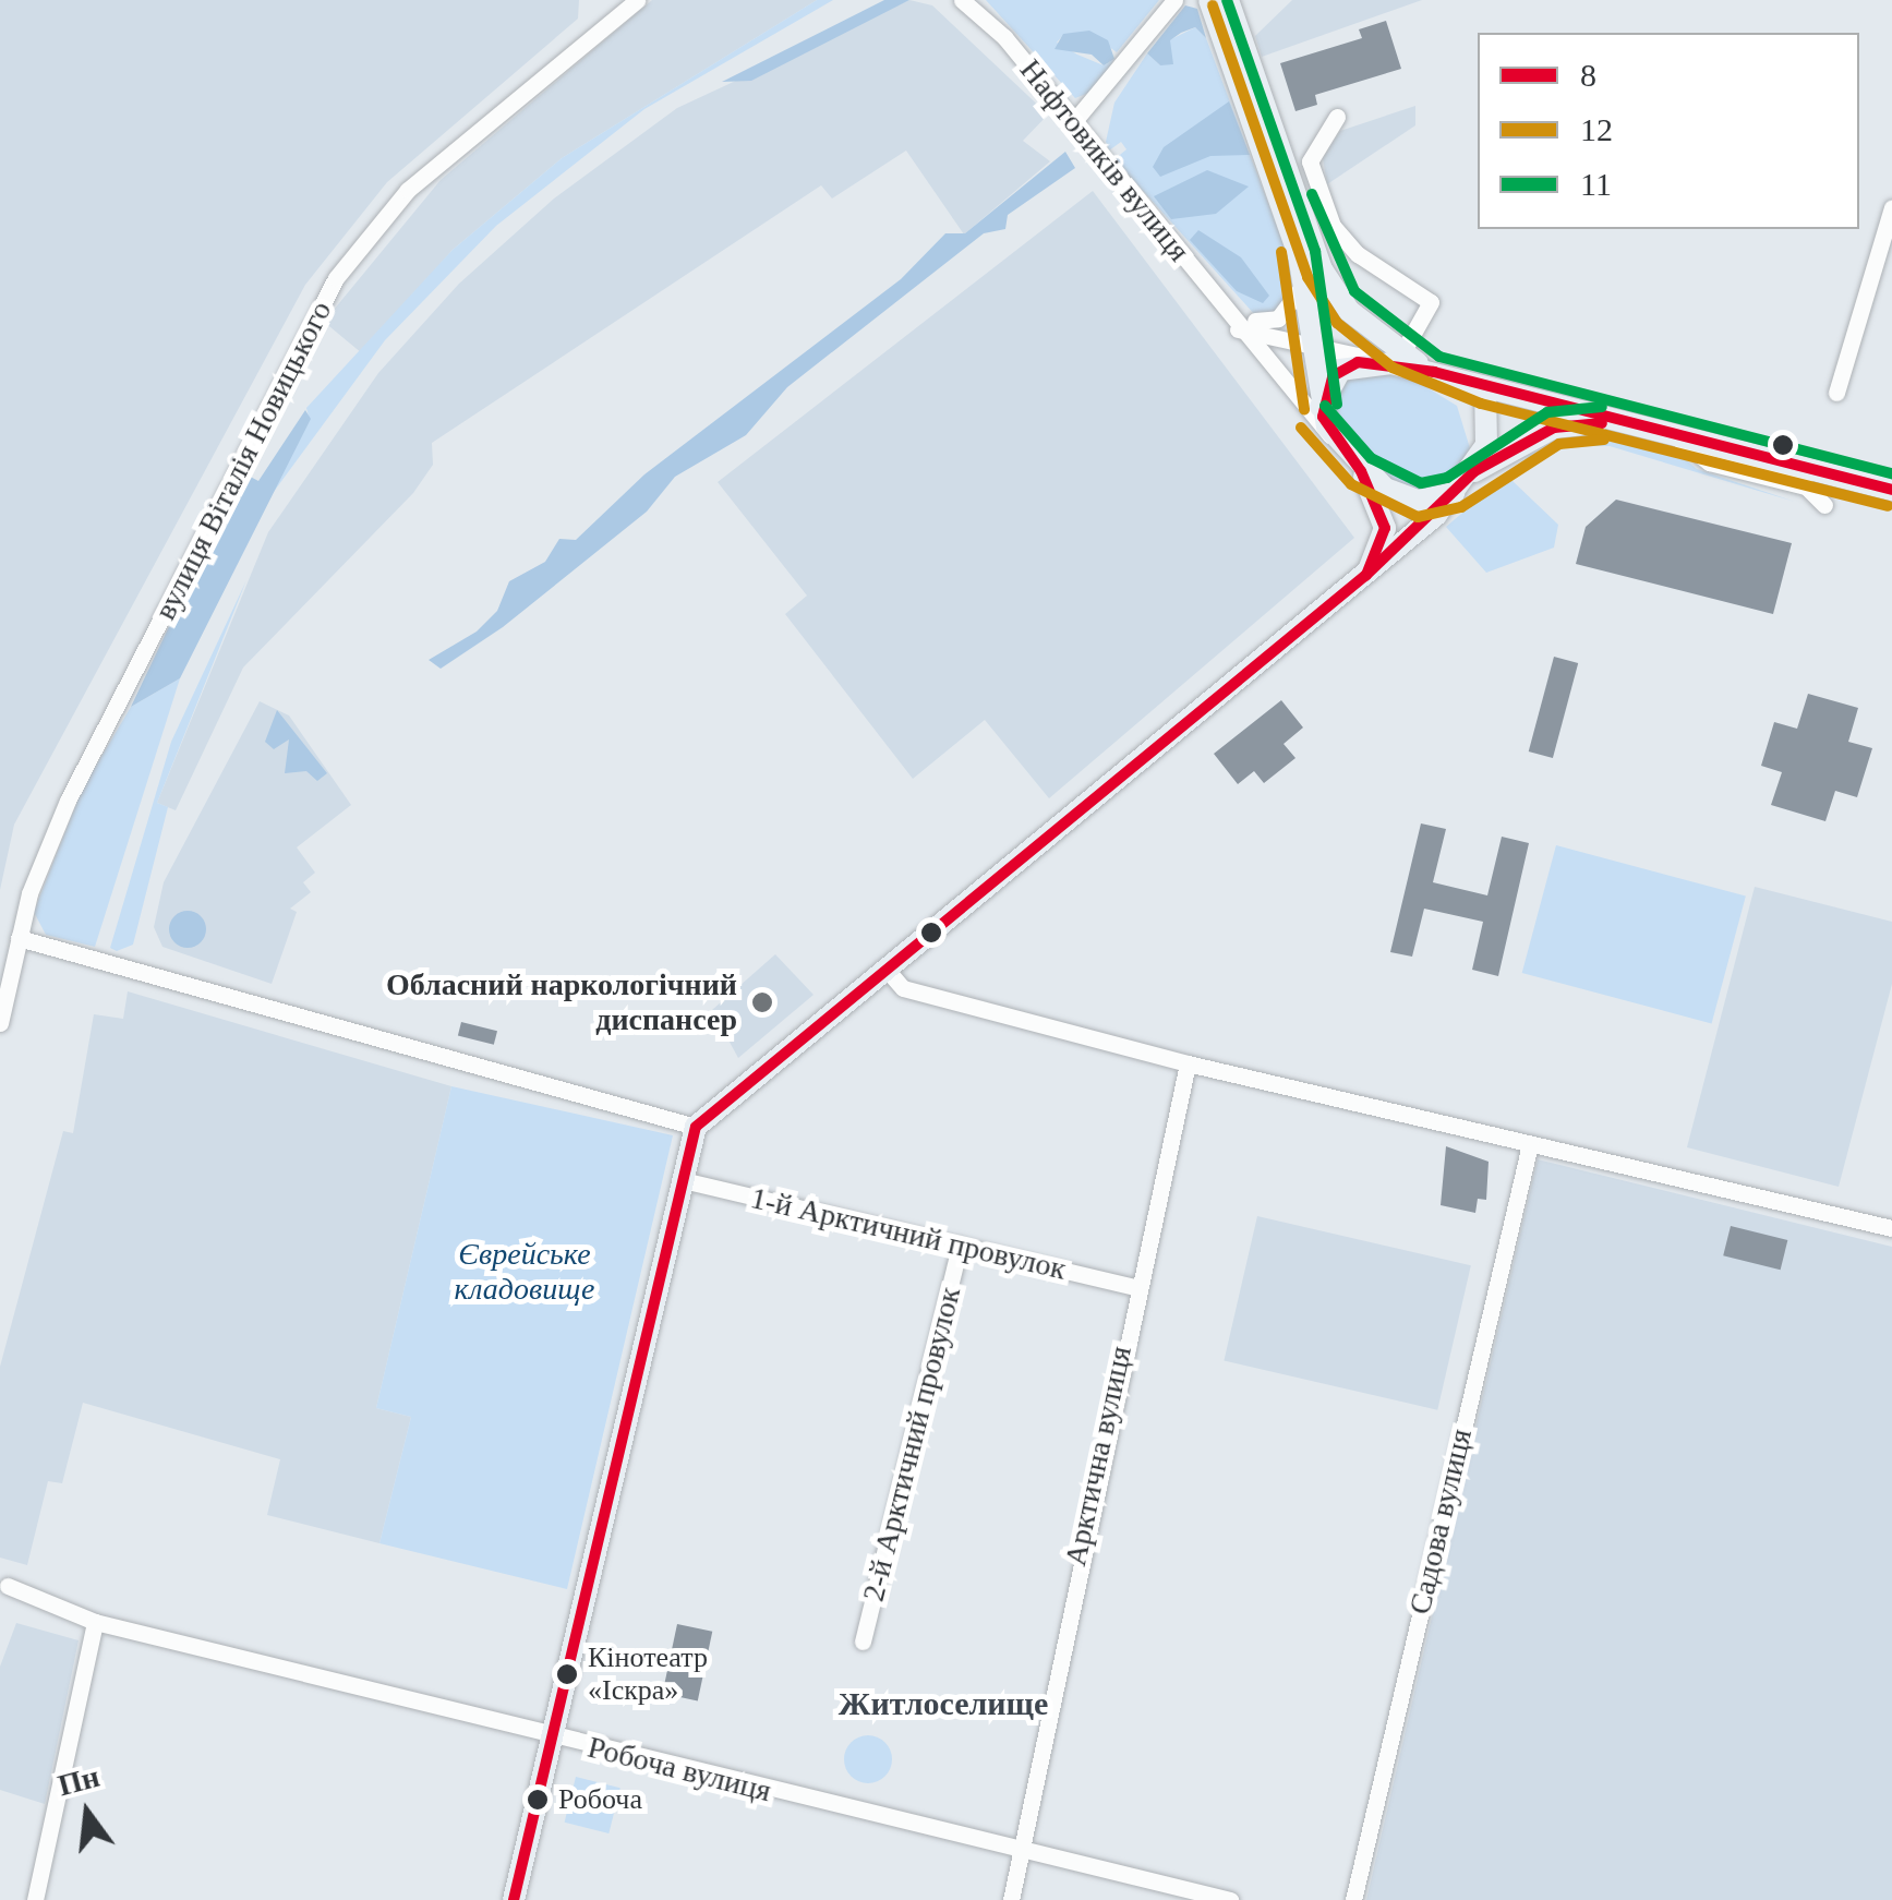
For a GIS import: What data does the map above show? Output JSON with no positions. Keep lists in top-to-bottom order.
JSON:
{
  "streets": {
    "street": [
      "Нафтовиків вулиця",
      "вулиця Віталія Новицького",
      "1-й Арктичний провулок",
      "2-й Арктичний провулок",
      "Арктична вулиця",
      "Садова вулиця",
      "Робоча вулиця"
    ]
  },
  "crossings": [
    ["1-й Арктичний провулок", "2-й Арктичний провулок"],
    ["1-й Арктичний провулок", "Арктична вулиця"],
    ["Арктична вулиця", "Робоча вулиця"]
  ],
  "districts": ["Житлоселище"],
  "parks": ["Єврейське кладовище"],
  "places": ["Обласний наркологічний диспансер", "Кінотеатр «Іскра»", "Робоча"],
  "lines": ["transit line 11", "transit line 12", "transit line 8"],
  "legend": ["8", "12", "11"],
  "north": "top"
}
